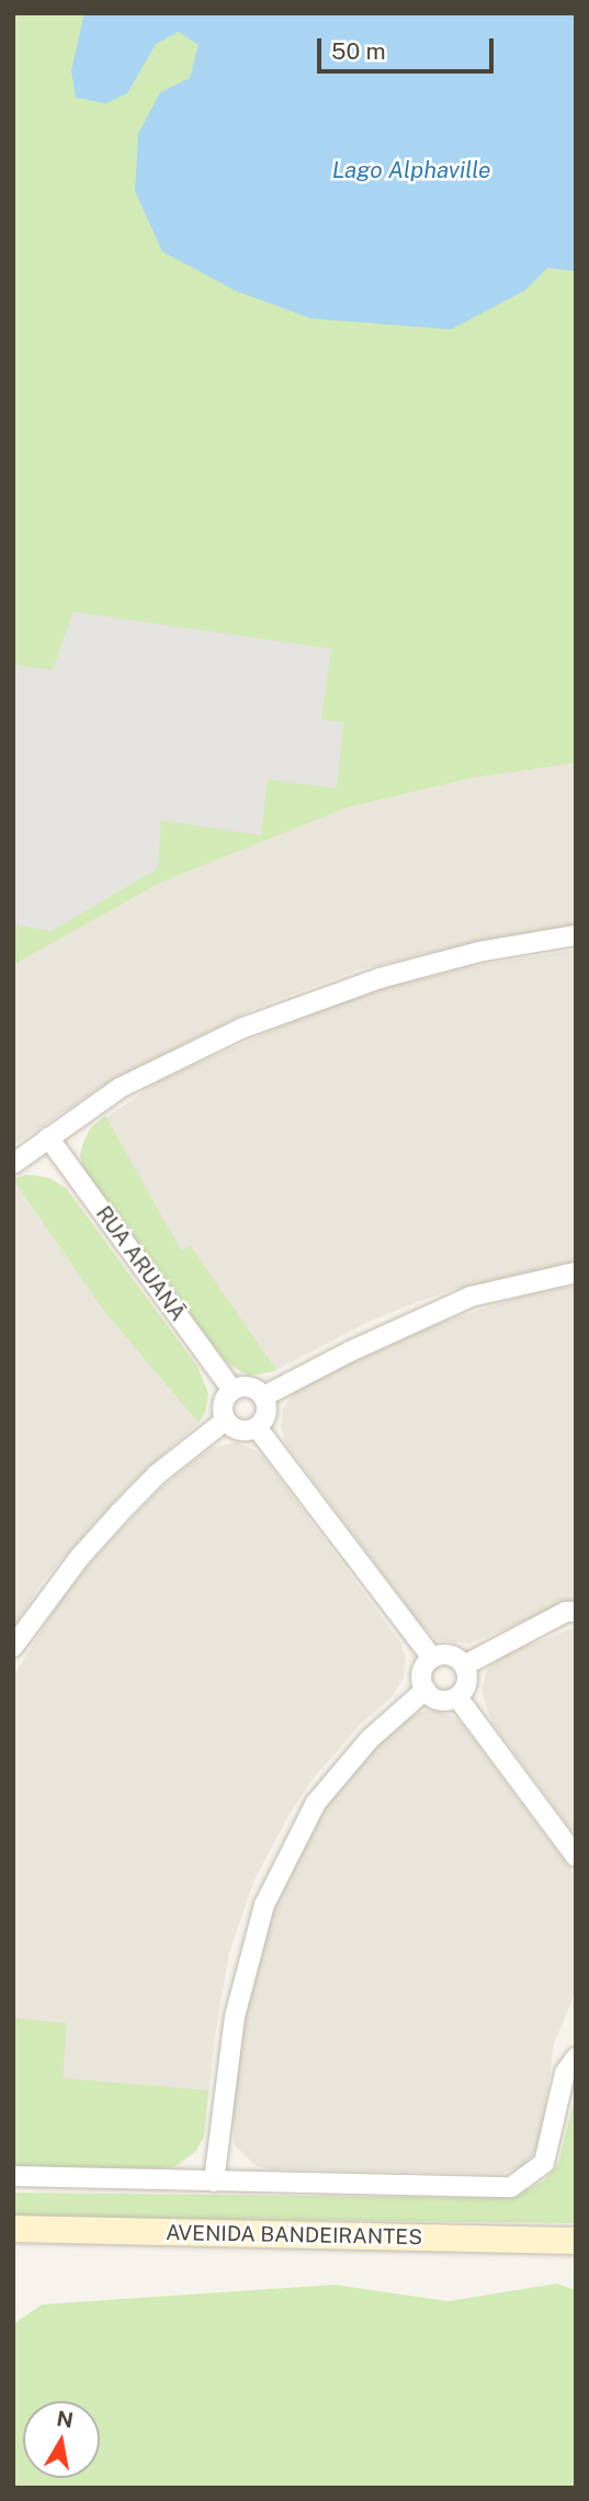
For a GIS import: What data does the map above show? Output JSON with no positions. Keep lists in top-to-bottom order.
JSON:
{
  "streets": {
    "street": ["RUA ARUANÃ", "AVENIDA BANDEIRANTES"]
  },
  "water": ["Lago Alphaville"],
  "scale_bar": "50 m",
  "north": "top"
}
